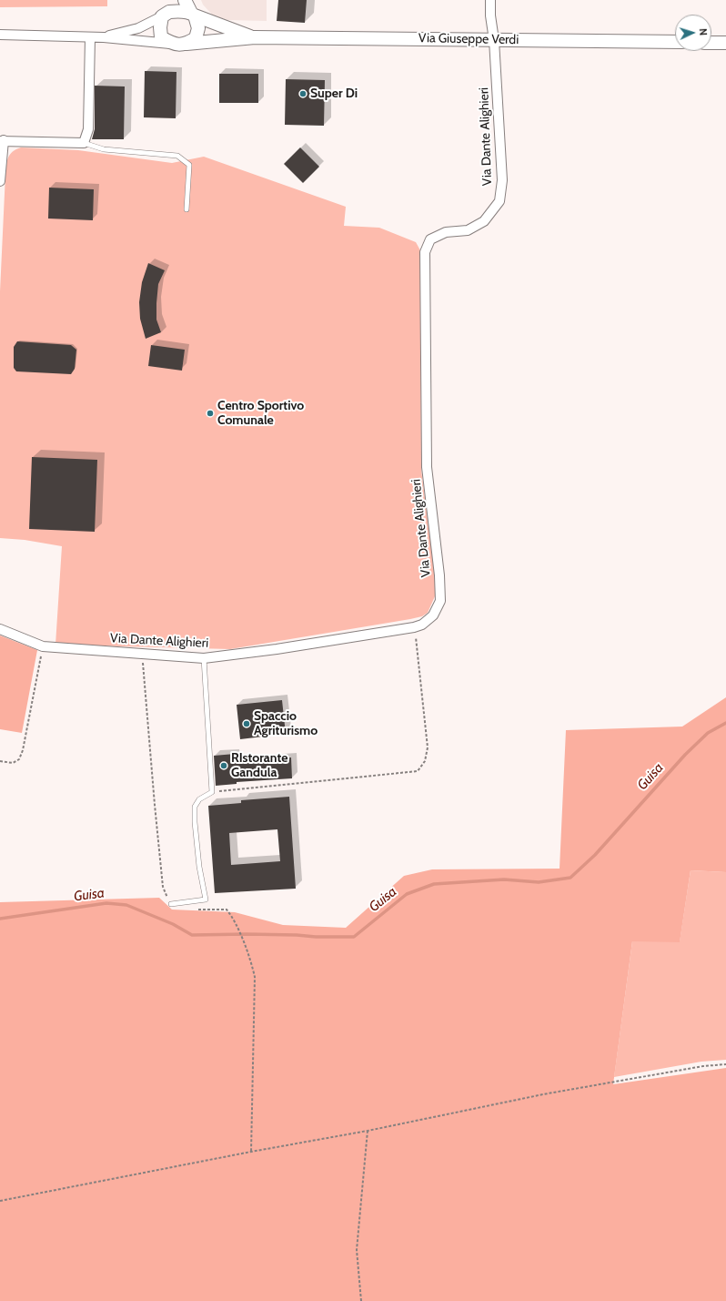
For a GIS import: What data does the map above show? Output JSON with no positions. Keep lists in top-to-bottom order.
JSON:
{
  "streets": {
    "street": ["Via Giuseppe Verdi", "Via Dante Alighieri"]
  },
  "crossings": [
    ["Via Giuseppe Verdi", "Via Dante Alighieri"]
  ],
  "water": ["Guisa"],
  "places": [
    "Super Di",
    "Centro Sportivo Comunale",
    "Spaccio Agriturismo",
    "RIstorante Gandula"
  ],
  "north": "right"
}
